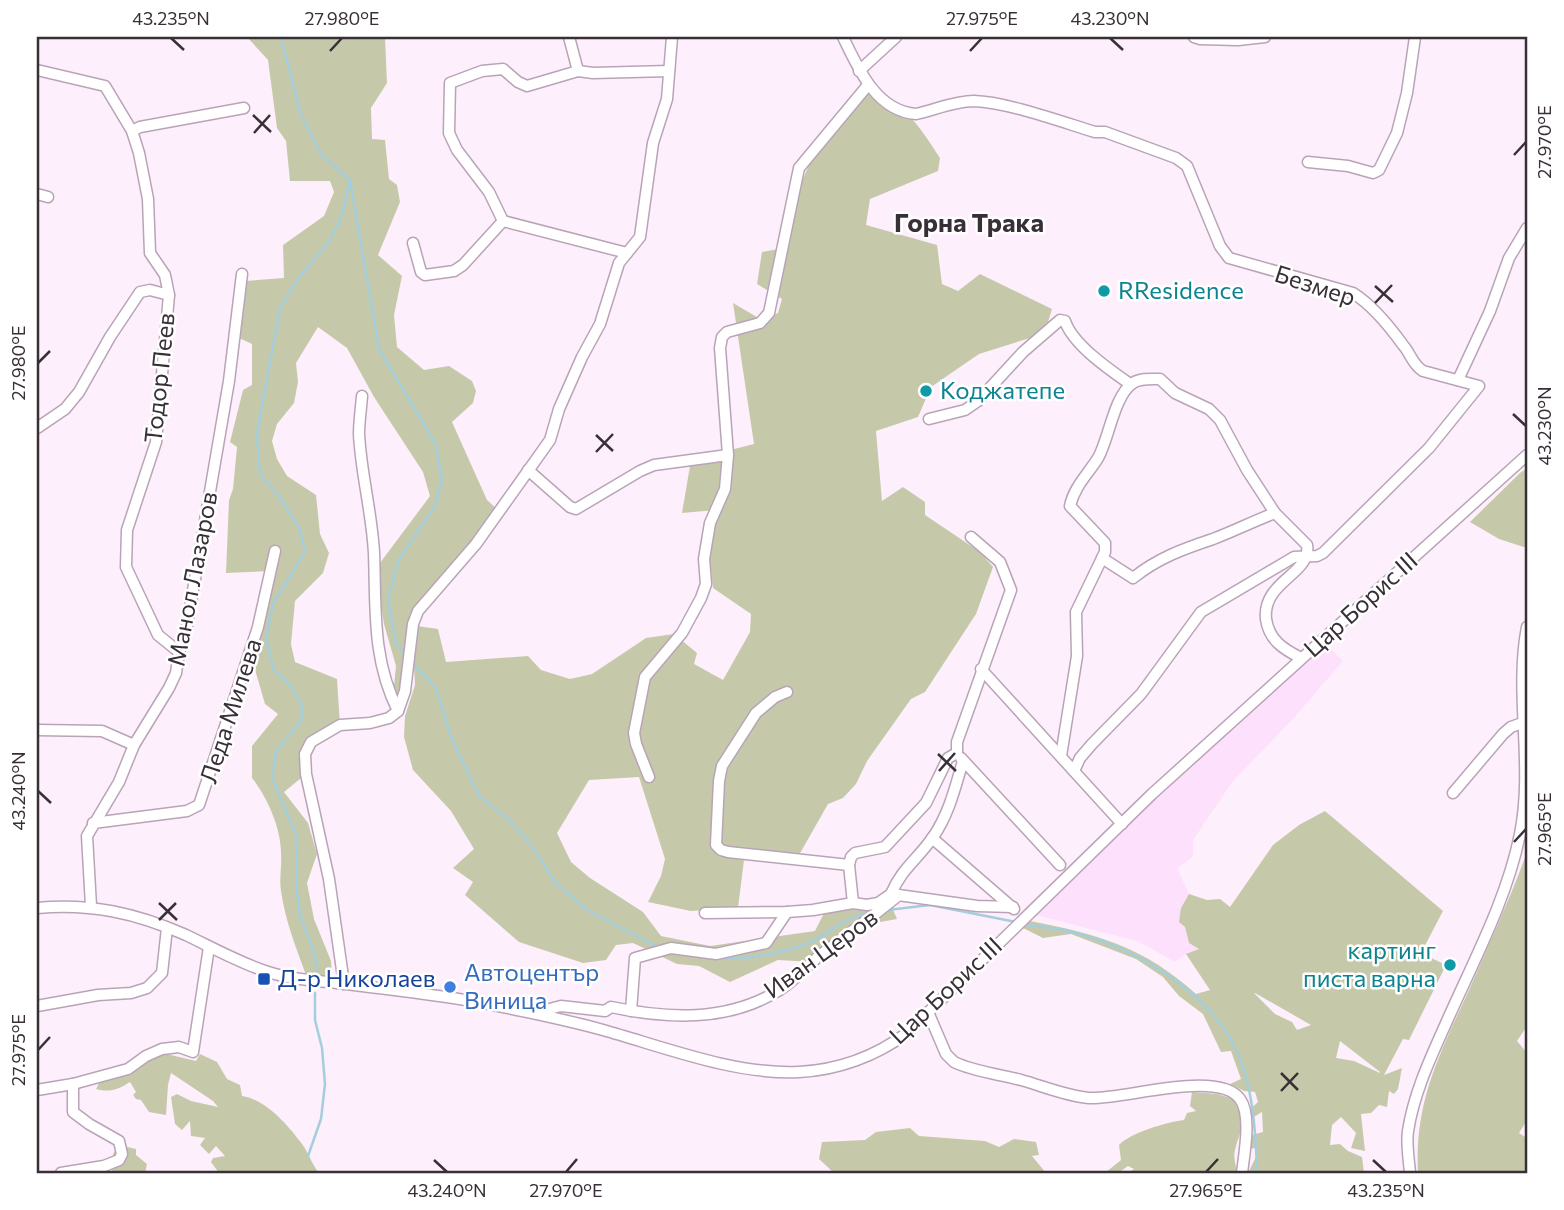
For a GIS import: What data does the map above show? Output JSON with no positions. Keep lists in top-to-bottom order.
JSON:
{
  "streets": {
    "street": [
      "Безмер",
      "Тодор Пеев",
      "Манол Лазаров",
      "Цар Борис III",
      "Леда Милева",
      "Иван Церов"
    ]
  },
  "crossings": [
    ["Тодор Пеев", "Манол Лазаров"],
    ["Манол Лазаров", "Цар Борис III"],
    ["Манол Лазаров", "Леда Милева"],
    ["Цар Борис III", "Иван Церов"]
  ],
  "districts": ["Горна Трака"],
  "places": {
    "other": [
      "RResidence",
      "Коджатепе",
      "картинг писта варна",
      "Автоцентър Виница"
    ],
    "transit": ["Д-р Николаев"]
  },
  "coordinates": [
    "43.235°N",
    "27.980°E",
    "27.975°E",
    "43.230°N",
    "27.970°E",
    "43.240°N",
    "27.965°E"
  ]
}
